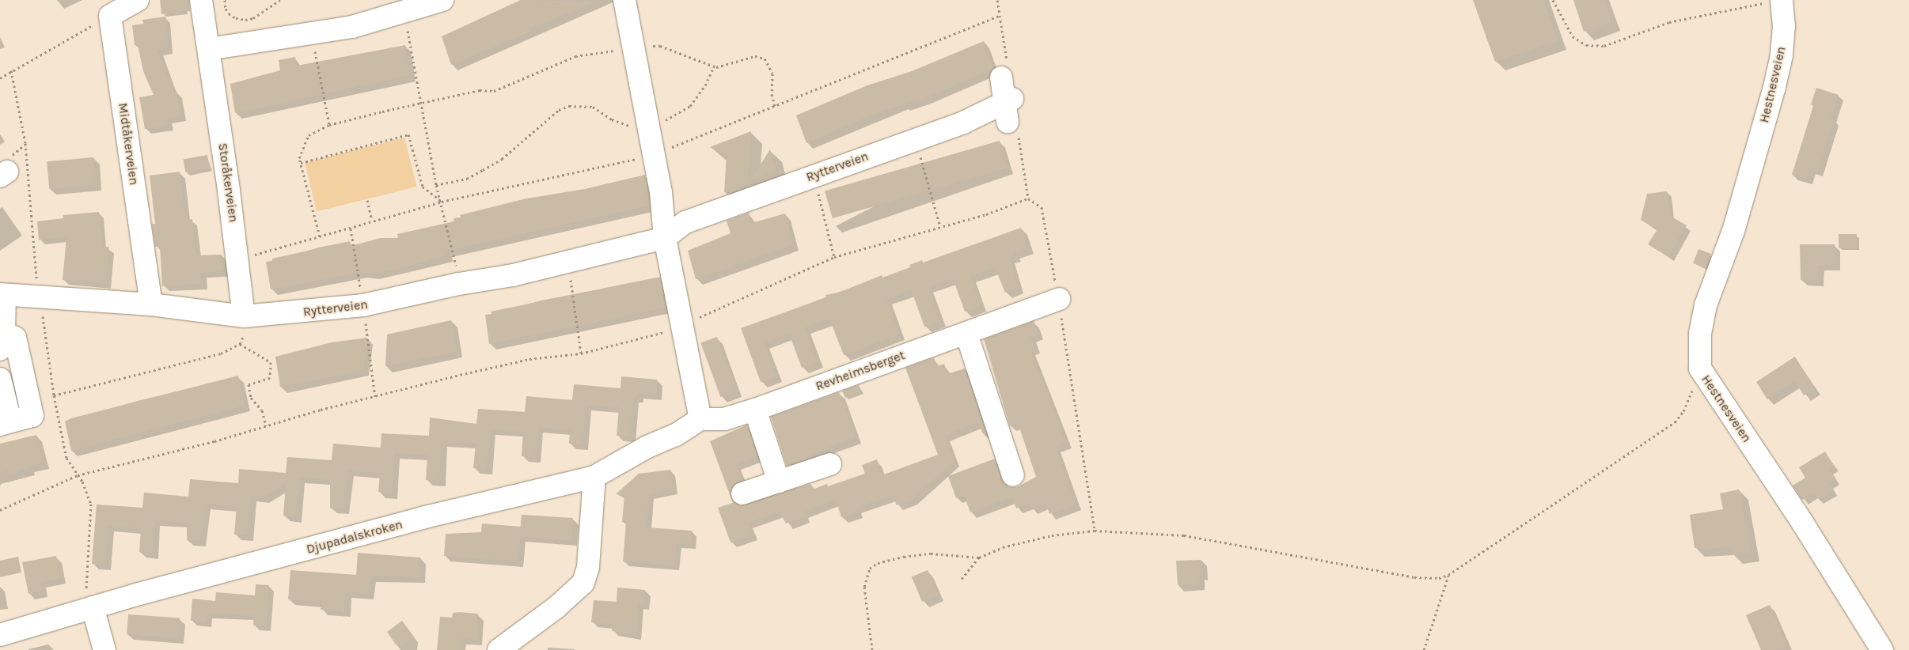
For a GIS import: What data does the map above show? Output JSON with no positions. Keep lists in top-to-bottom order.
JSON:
{
  "streets": {
    "street": [
      "Hestnesveien",
      "Midtåkerveien",
      "Rytterveien",
      "Storåkerveien",
      "Revheimsberget",
      "Djupadalskroken"
    ]
  },
  "crossings": [
    ["Midtåkerveien", "Rytterveien"],
    ["Rytterveien", "Storåkerveien"],
    ["Revheimsberget", "Djupadalskroken"]
  ]
}
